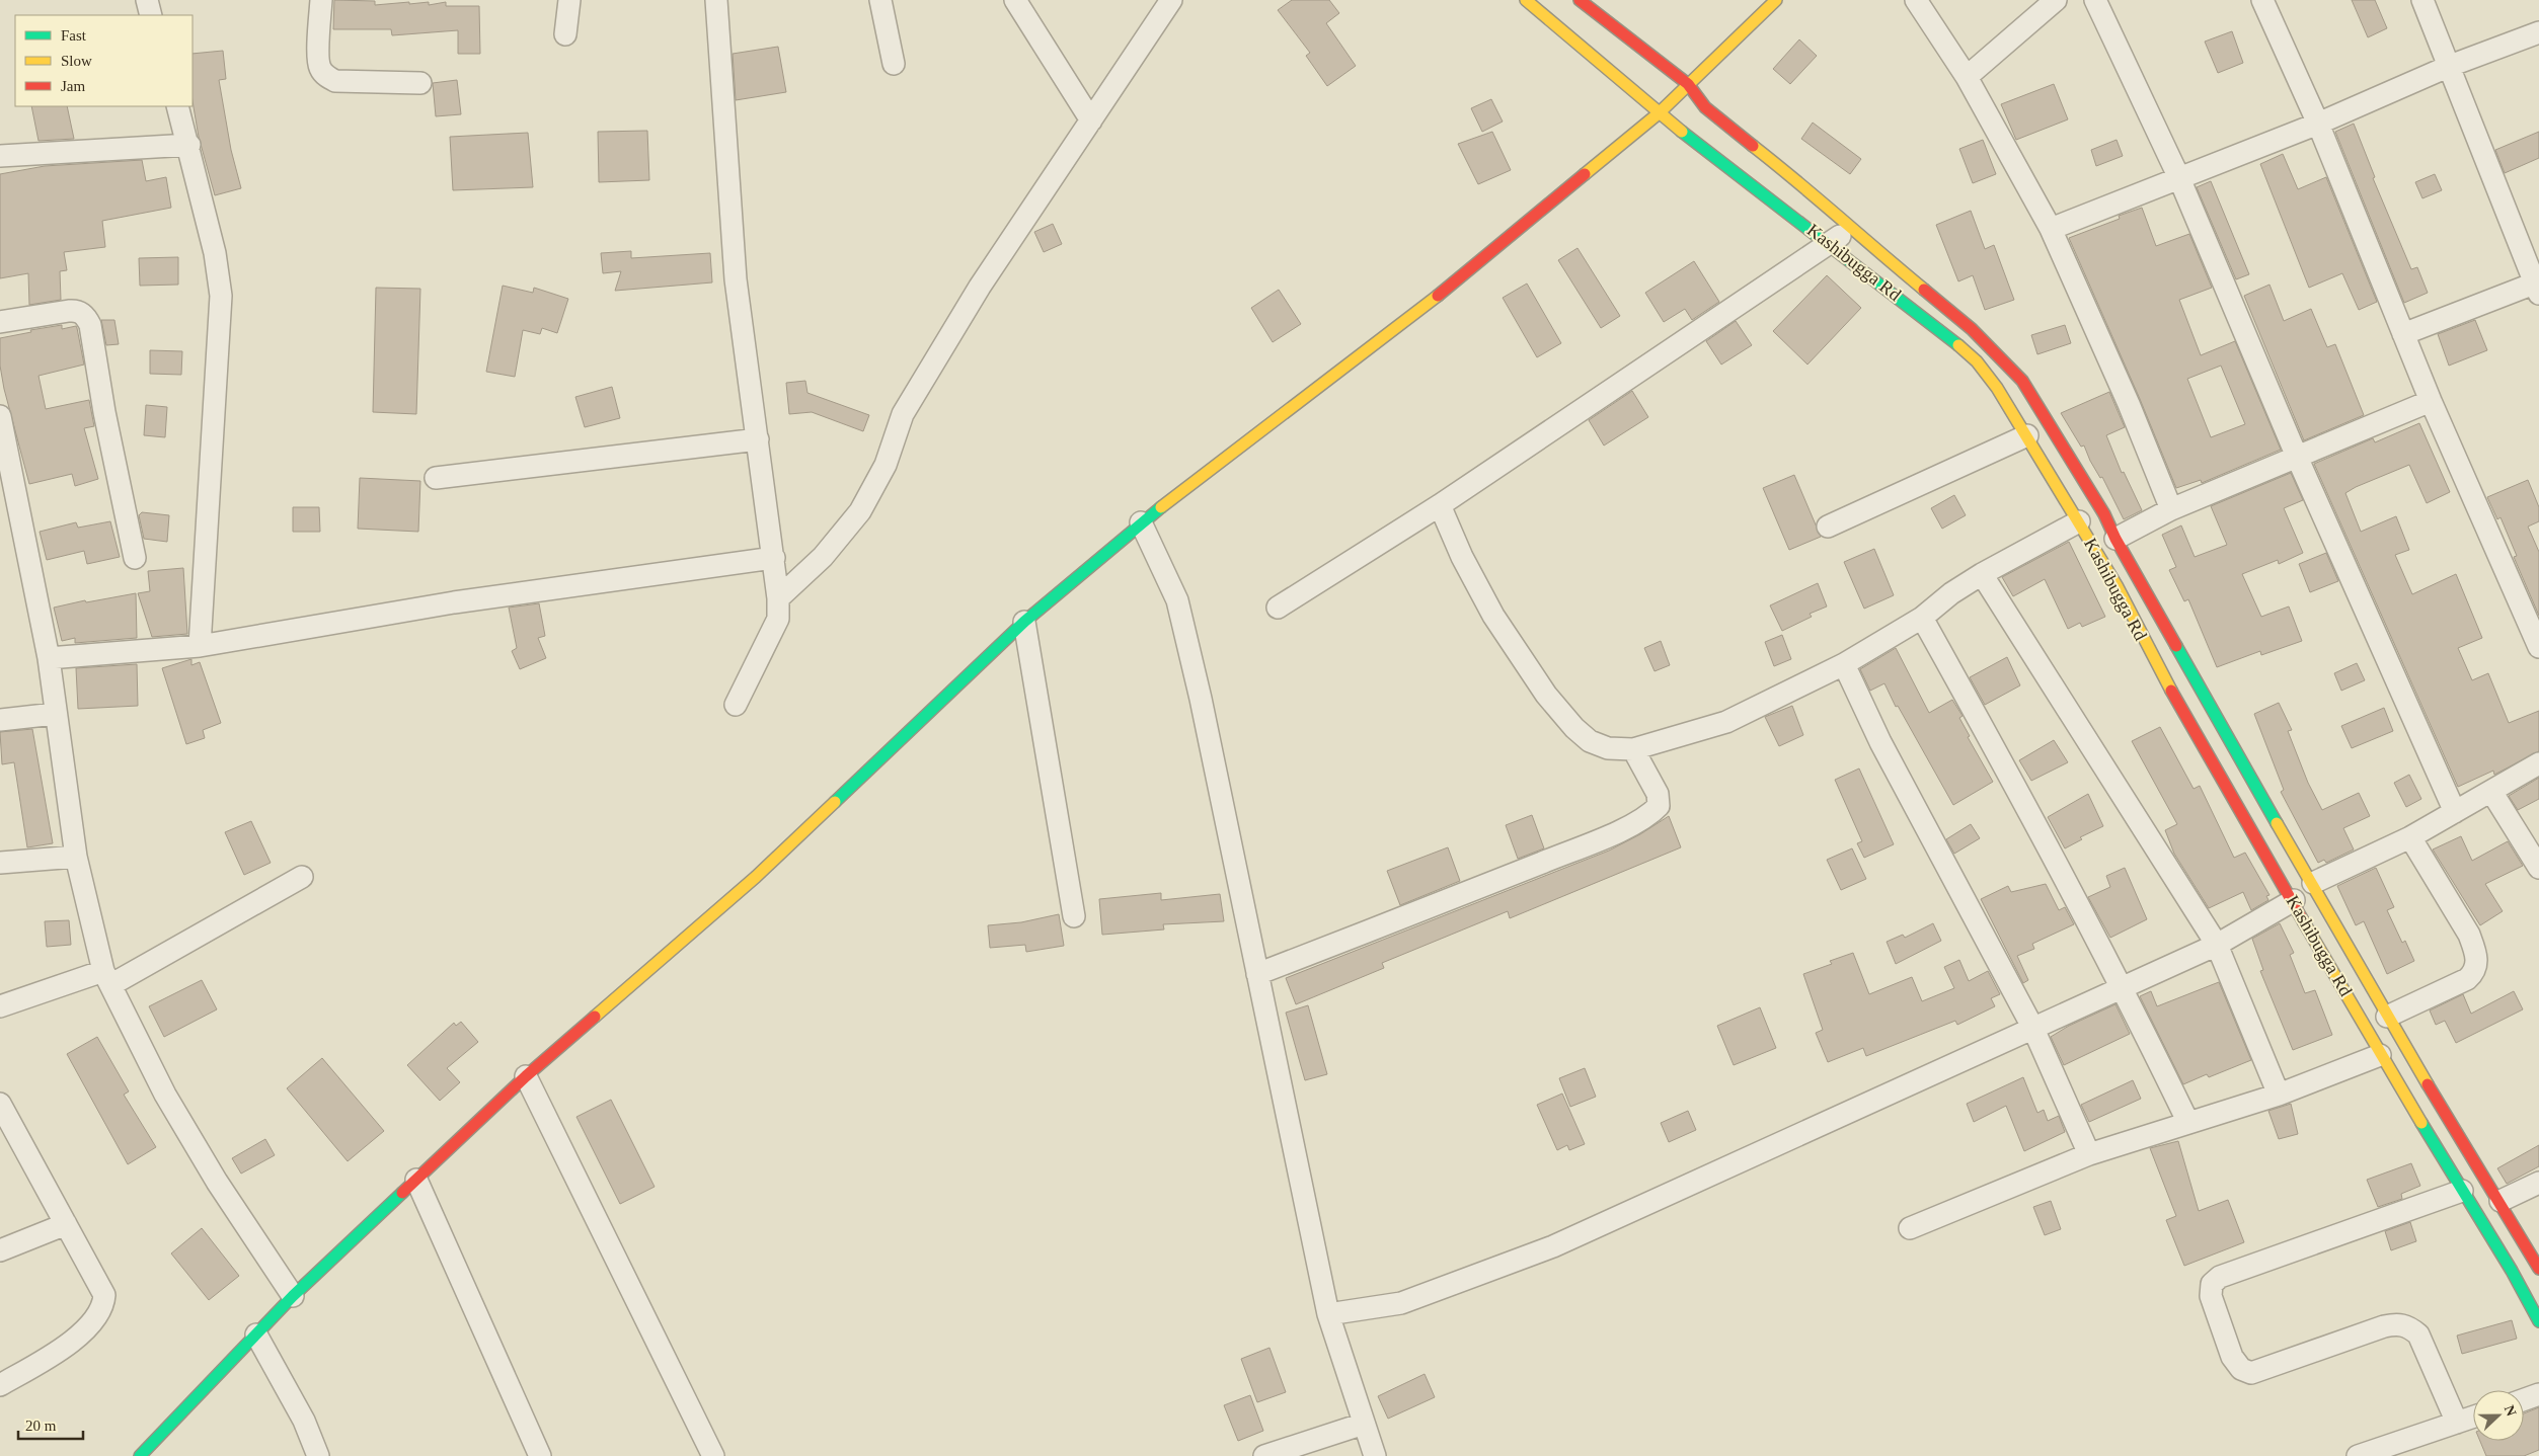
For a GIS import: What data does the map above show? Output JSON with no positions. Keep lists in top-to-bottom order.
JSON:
{
  "streets": {
    "main road": ["Kashibugga Rd"]
  },
  "legend": ["Fast", "Slow", "Jam"],
  "scale_bar": "20 m",
  "north": "right"
}
